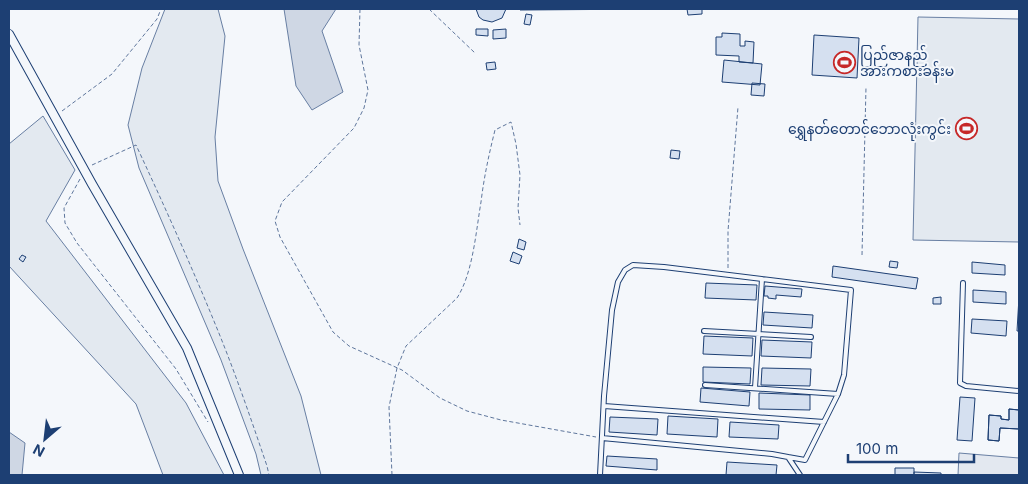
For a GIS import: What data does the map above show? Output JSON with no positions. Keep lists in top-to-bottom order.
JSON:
{
  "places": {
    "sports": ["ပြည်ဇာနည် အားကစားခန်းမ", "ရွှေနတ်တောင်ဘောလုံးကွင်း"]
  },
  "scale_bar": "100 m",
  "north": "bottom left"
}
